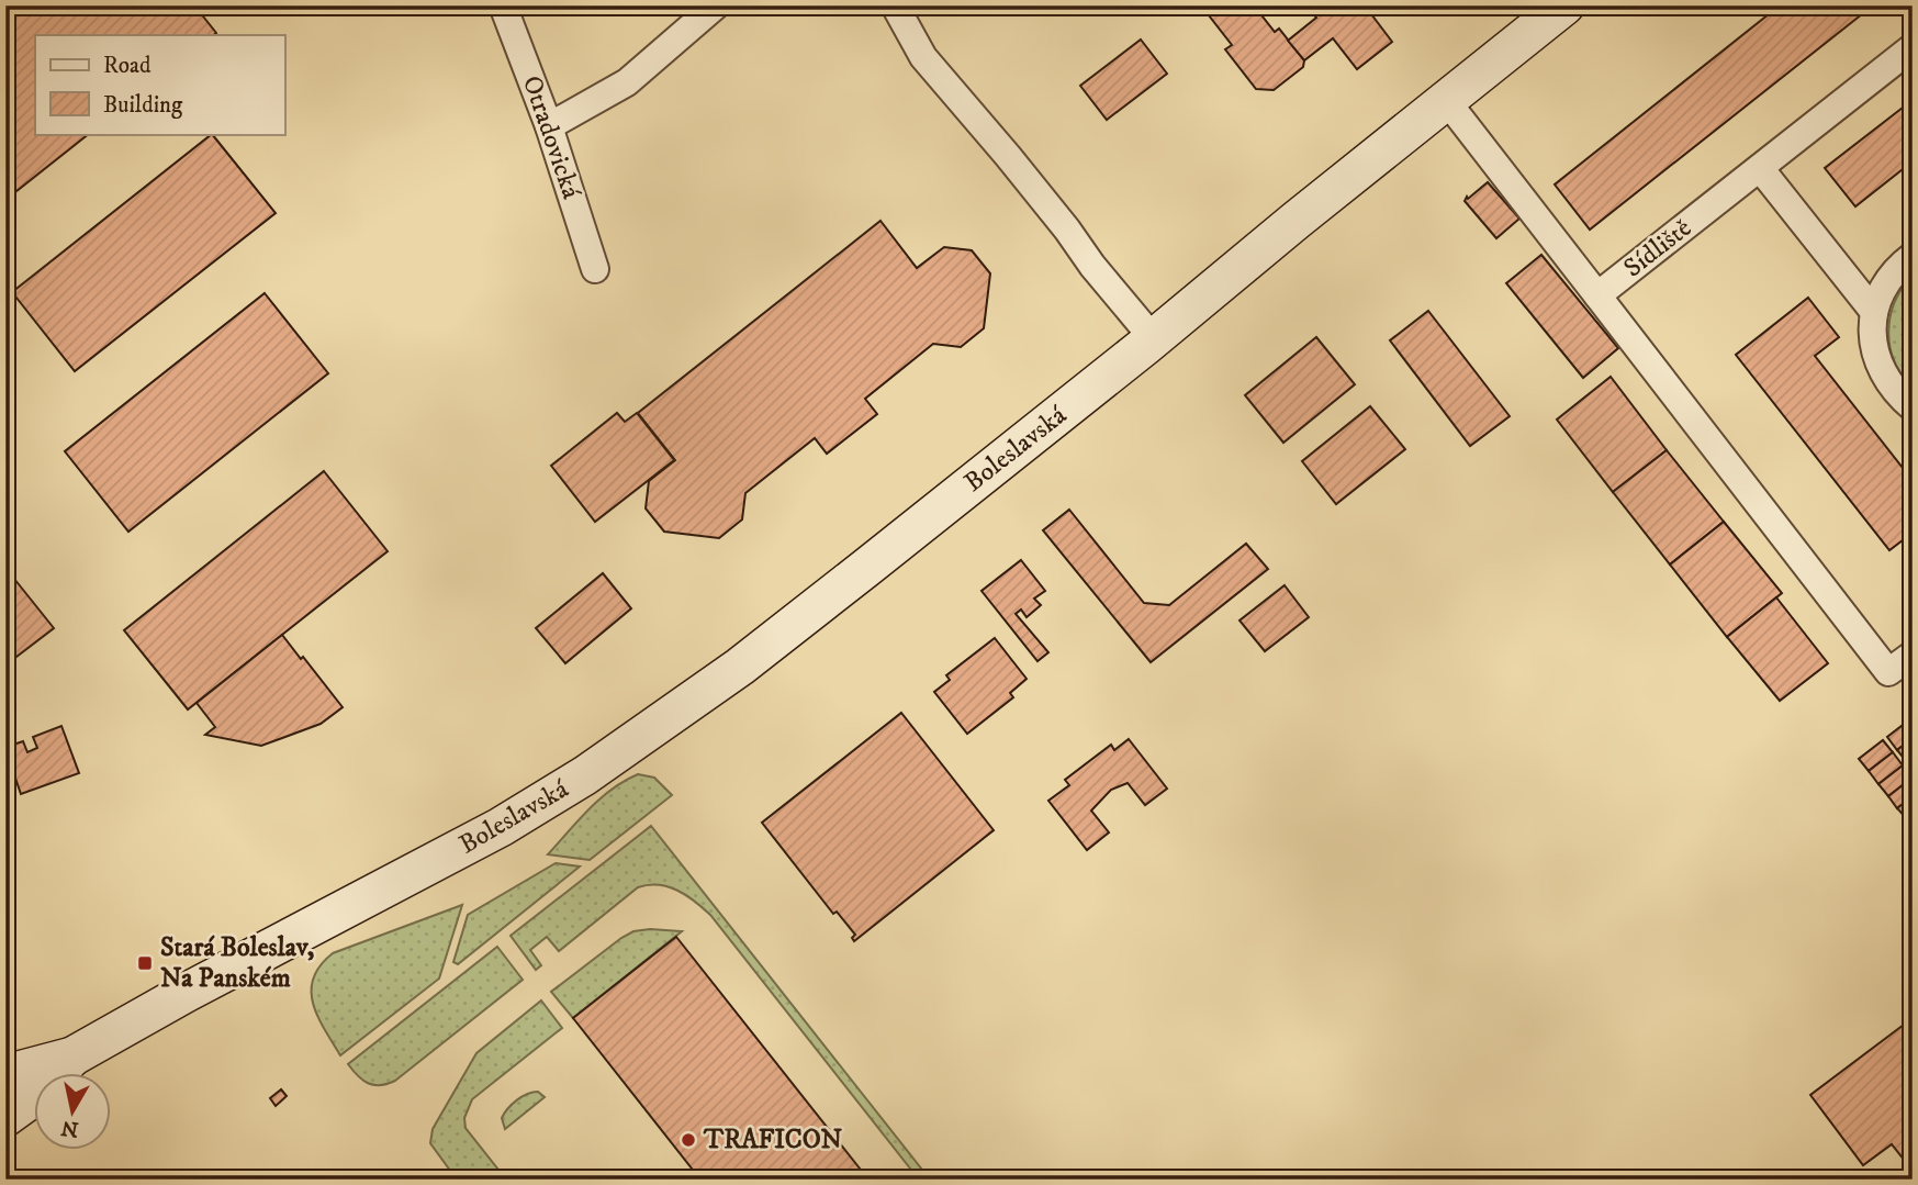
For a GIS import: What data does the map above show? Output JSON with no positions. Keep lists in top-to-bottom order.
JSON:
{
  "streets": {
    "main road": ["Boleslavská"],
    "street": ["Otradovická", "Sídliště"]
  },
  "crossings": [
    ["Sídliště", "Boleslavská"]
  ],
  "places": {
    "transit": ["Stará Boleslav, Na Panském"],
    "other": ["TRAFICON"]
  },
  "legend": ["Road", "Building"],
  "north": "bottom"
}
